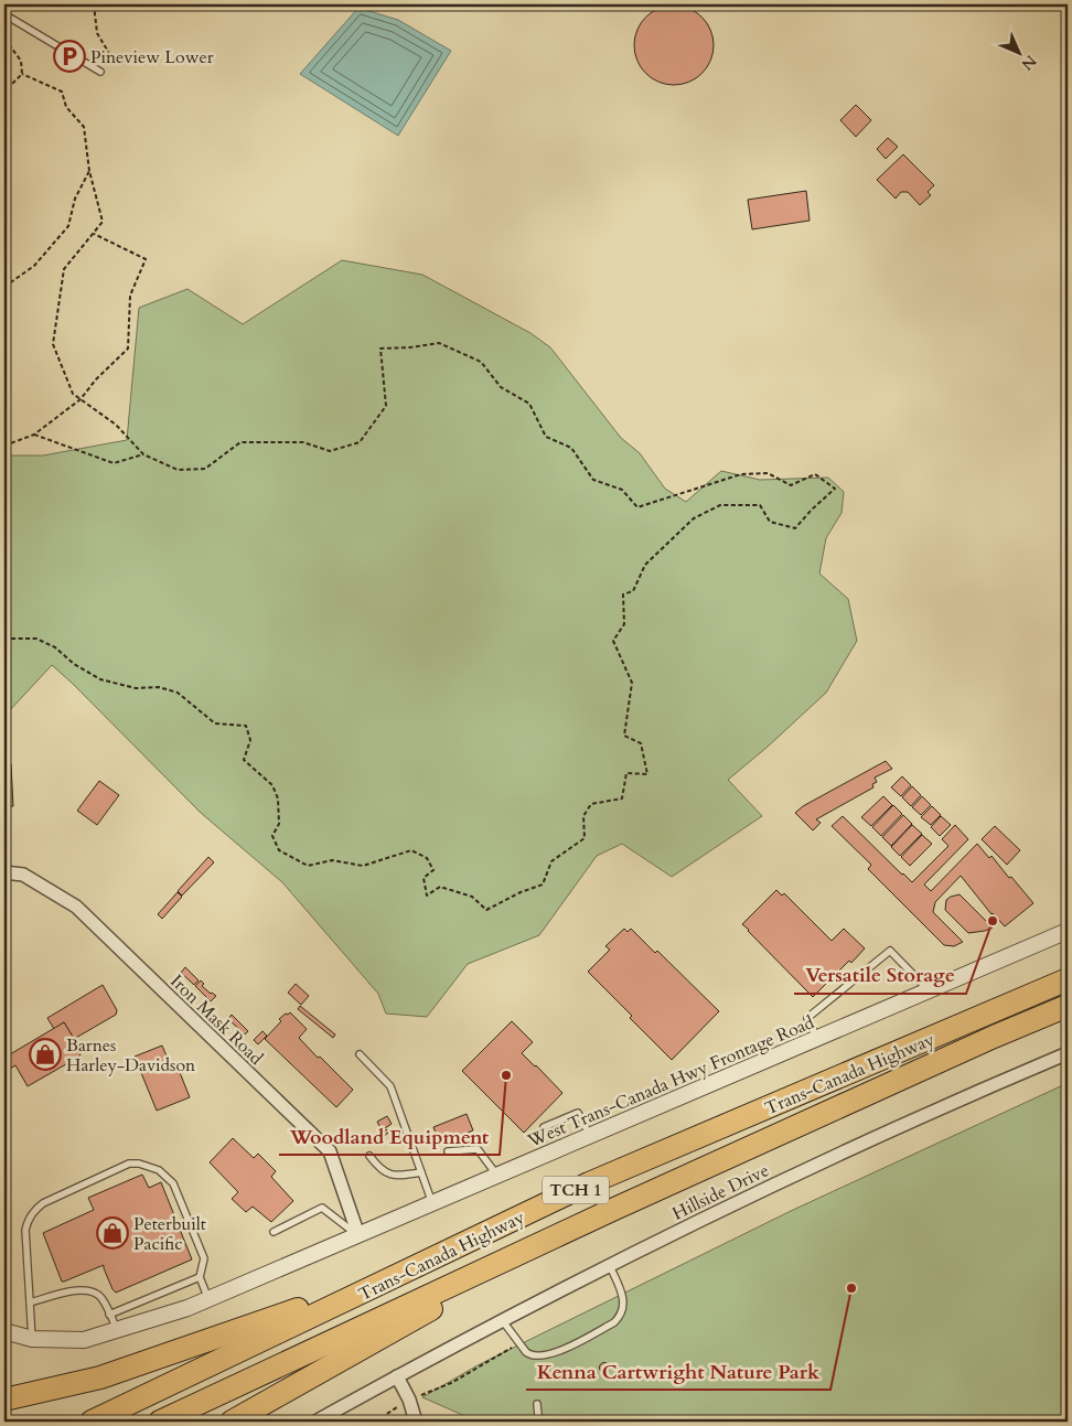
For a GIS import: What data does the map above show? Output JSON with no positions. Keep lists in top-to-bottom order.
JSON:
{
  "streets": {
    "highway": ["Trans-Canada Highway", "TCH 1"],
    "street": ["Iron Mask Road", "West Trans-Canada Hwy Frontage Road", "Hillside Drive"]
  },
  "crossings": [
    ["Iron Mask Road", "West Trans-Canada Hwy Frontage Road"]
  ],
  "places": {
    "parking": ["Pineview Lower"],
    "other": ["Versatile Storage", "Woodland Equipment", "Kenna Cartwright Nature Park"],
    "shop": ["Barnes Harley-Davidson", "Peterbuilt Pacific"]
  },
  "north": "bottom right"
}
